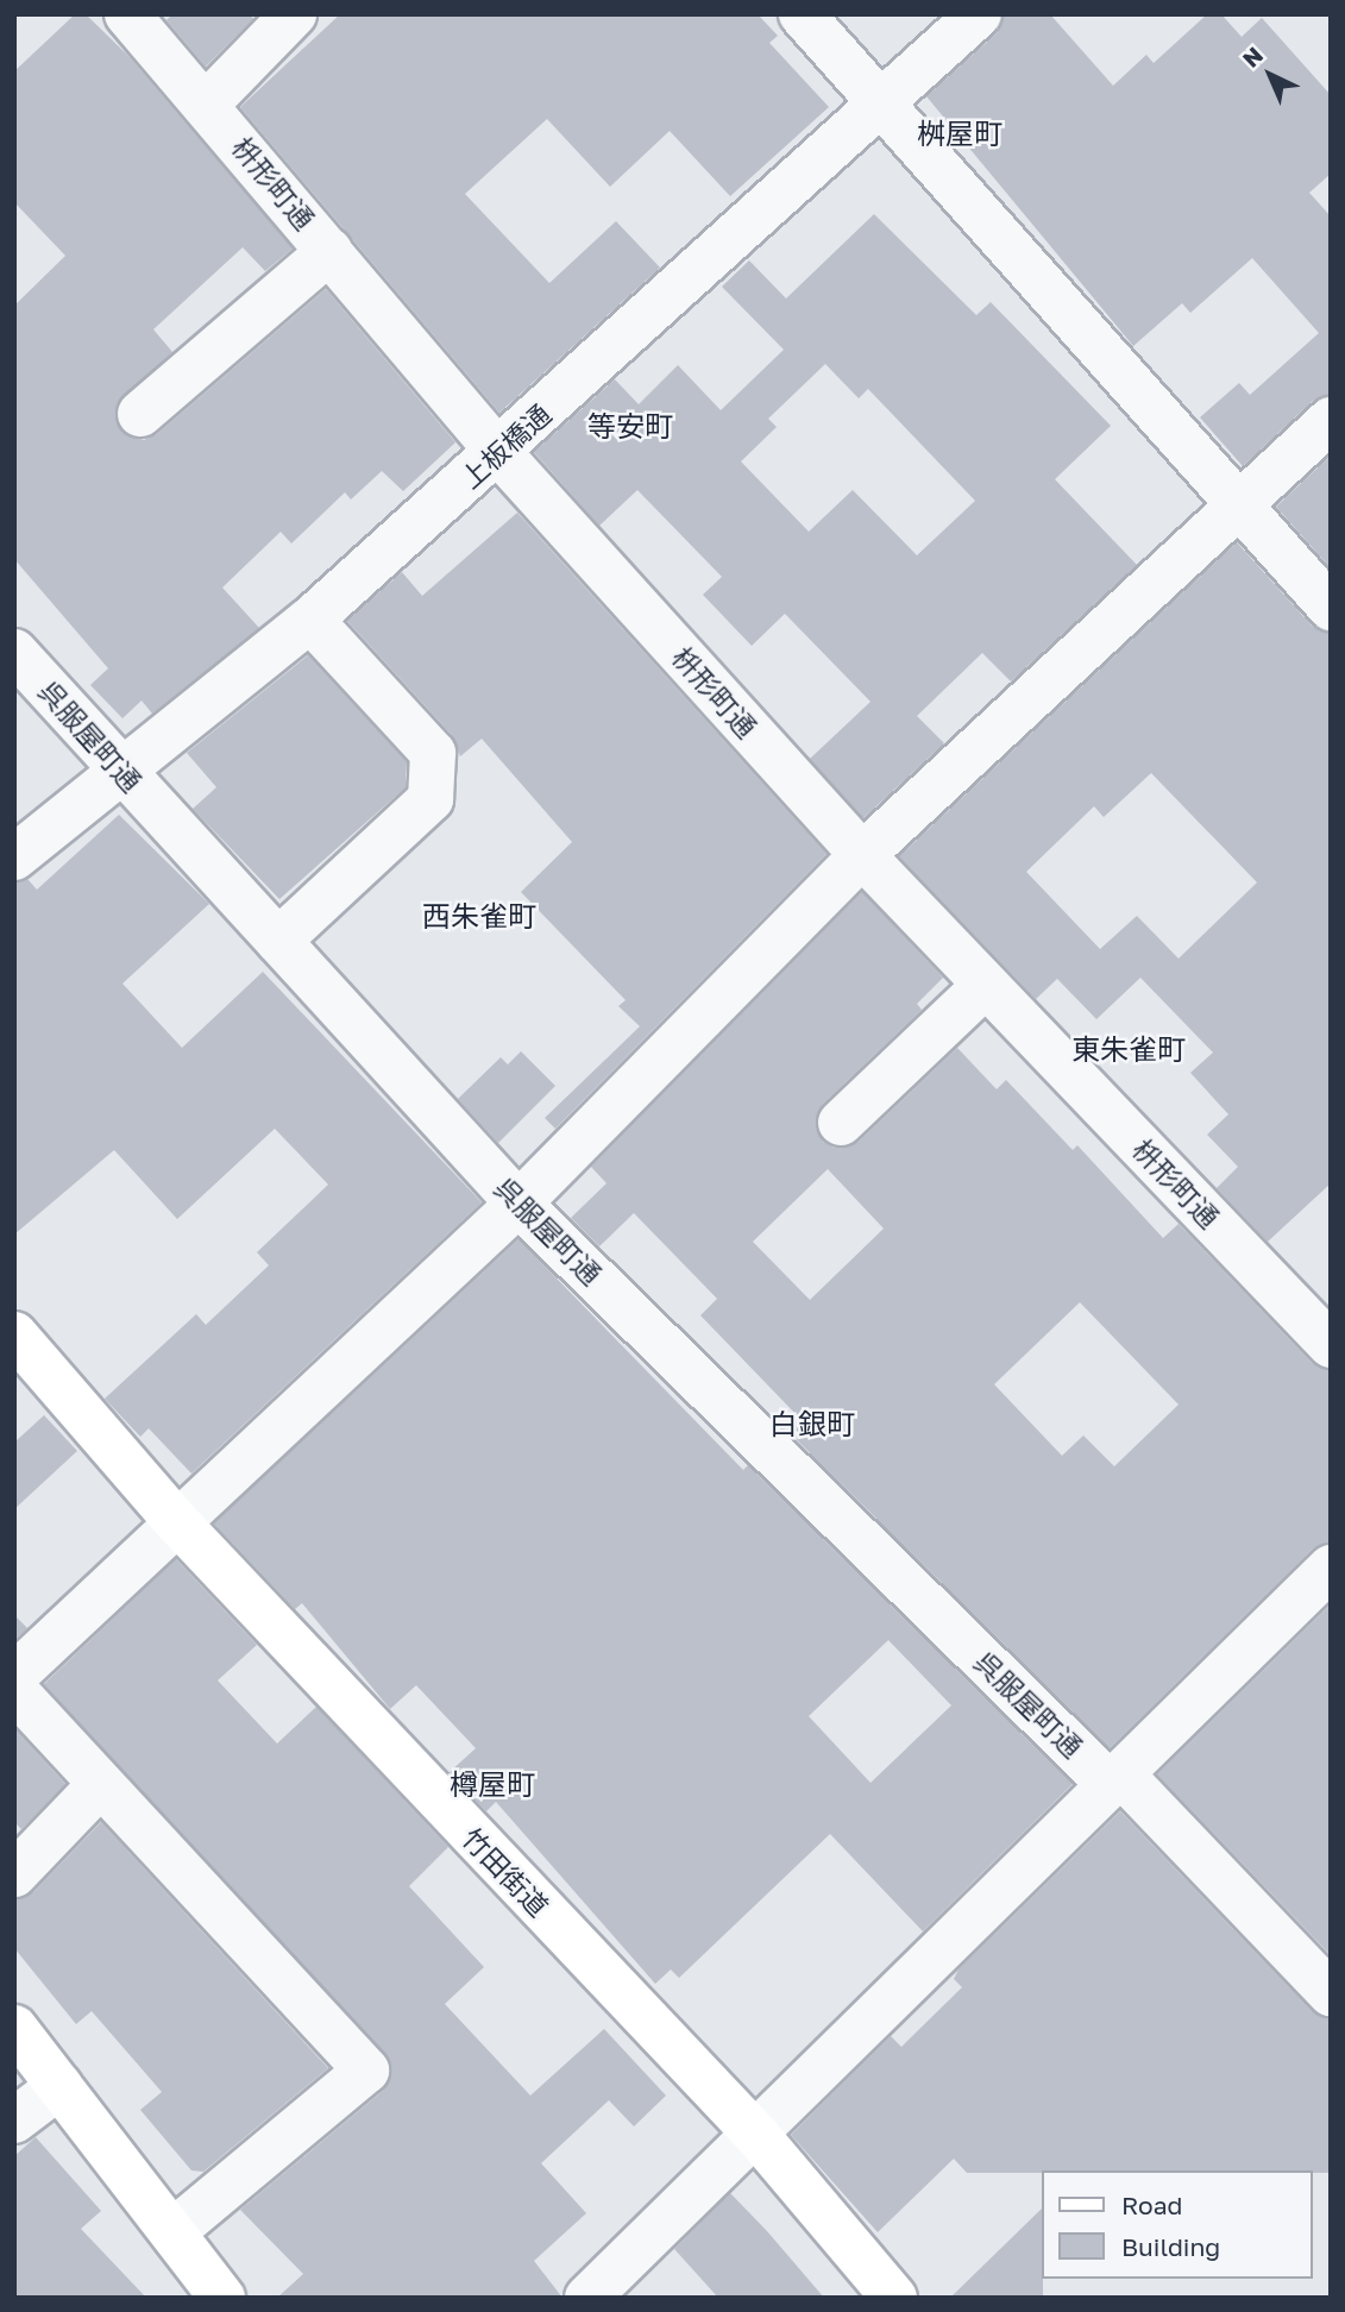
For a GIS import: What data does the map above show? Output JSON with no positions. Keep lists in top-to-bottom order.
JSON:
{
  "streets": {
    "main road": ["竹田街道"],
    "street": ["枡形町通", "上板橋通", "呉服屋町通"]
  },
  "crossings": [
    ["枡形町通", "上板橋通"],
    ["上板橋通", "呉服屋町通"]
  ],
  "districts": [
    "桝屋町",
    "等安町",
    "西朱雀町",
    "東朱雀町",
    "白銀町",
    "樽屋町"
  ],
  "legend": ["Road", "Building"],
  "north": "top left"
}
